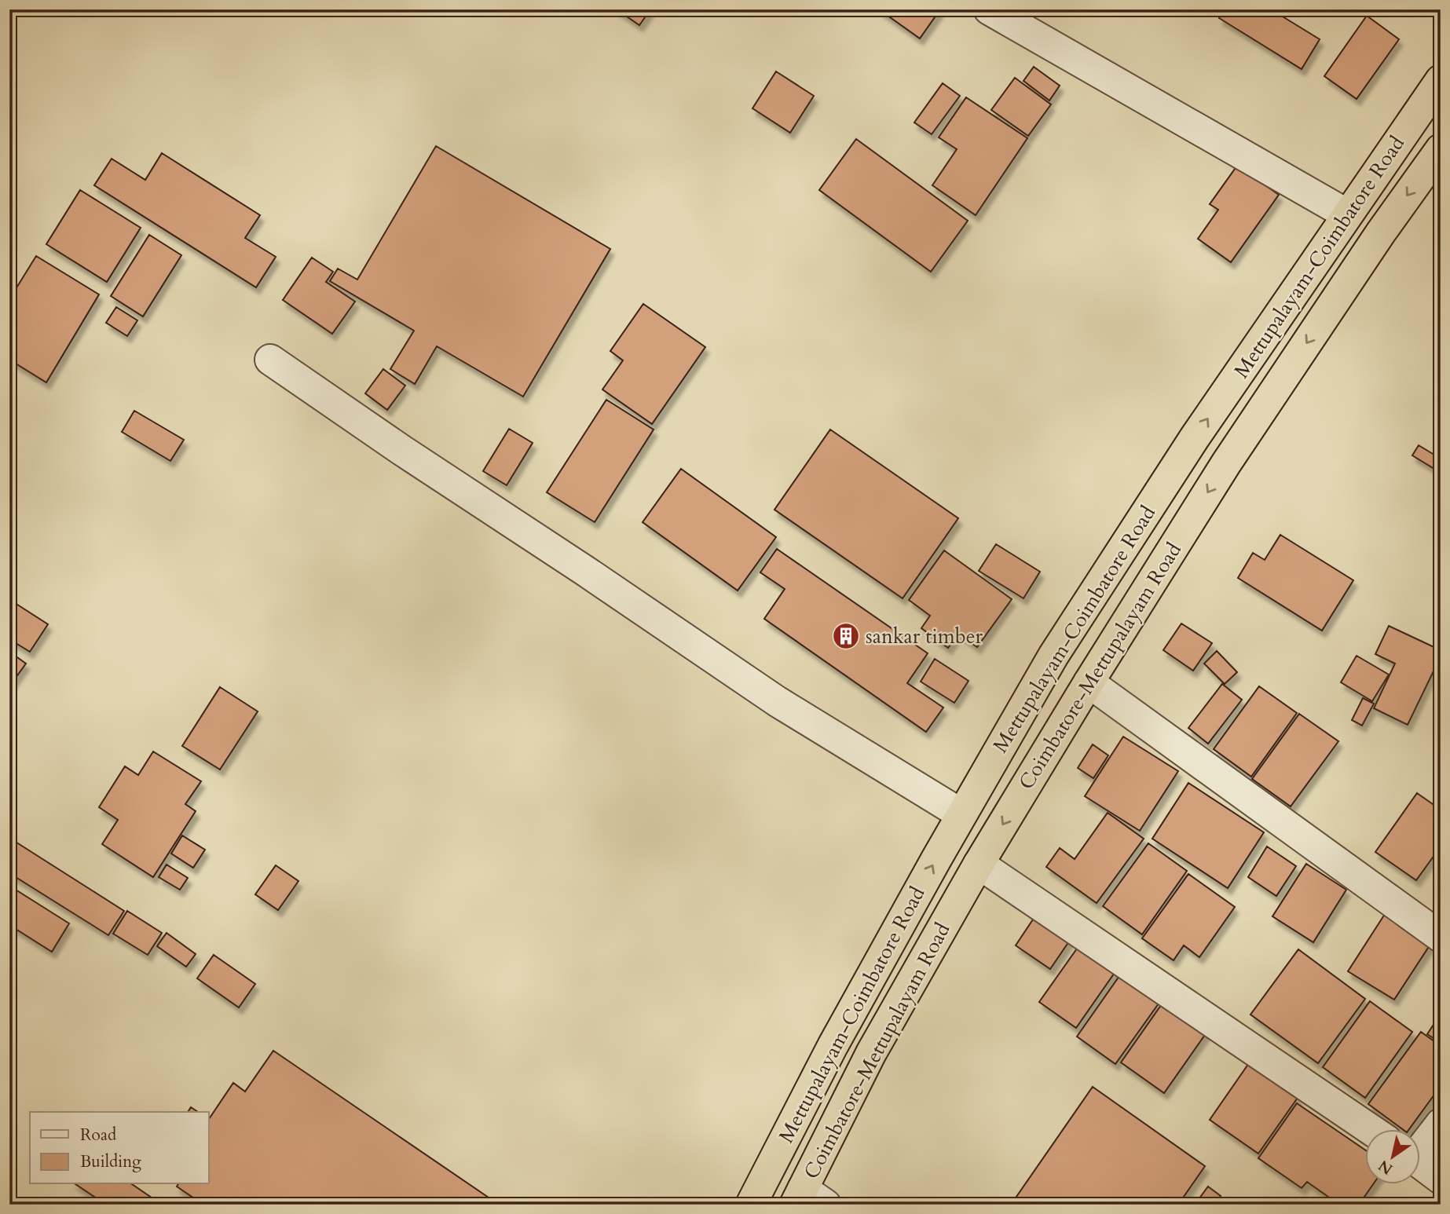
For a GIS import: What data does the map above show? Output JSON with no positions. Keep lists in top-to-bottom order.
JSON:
{
  "streets": {
    "highway": ["Mettupalayam-Coimbatore Road", "Coimbatore-Mettupalayam Road"]
  },
  "one_way": ["Mettupalayam-Coimbatore Road", "Coimbatore-Mettupalayam Road"],
  "places": {
    "building": ["sankar timber"]
  },
  "legend": ["Road", "Building"],
  "north": "bottom left"
}
